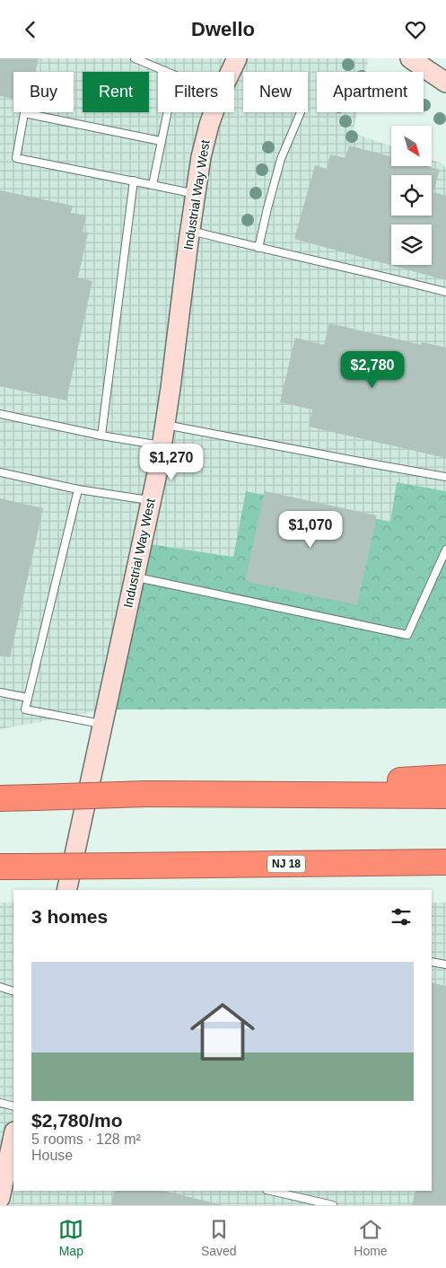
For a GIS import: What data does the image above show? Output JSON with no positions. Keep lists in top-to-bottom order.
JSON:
{
  "streets": {
    "highway": ["NJ 18"],
    "street": ["Industrial Way West"]
  },
  "north": "bottom right",
  "page": {
    "header": "Dwello",
    "chip": [
      "Buy",
      "Rent",
      "Filters",
      "New",
      "Apartment"
    ],
    "price": ["$2,780", "$1,270", "$1,070"],
    "heading": "3 homes",
    "list": [
      {
        "name": "$2,780/mo",
        "note": "5 rooms · 128 m² · House"
      }
    ],
    "tabs": ["Map", "Saved", "Home"]
  }
}
